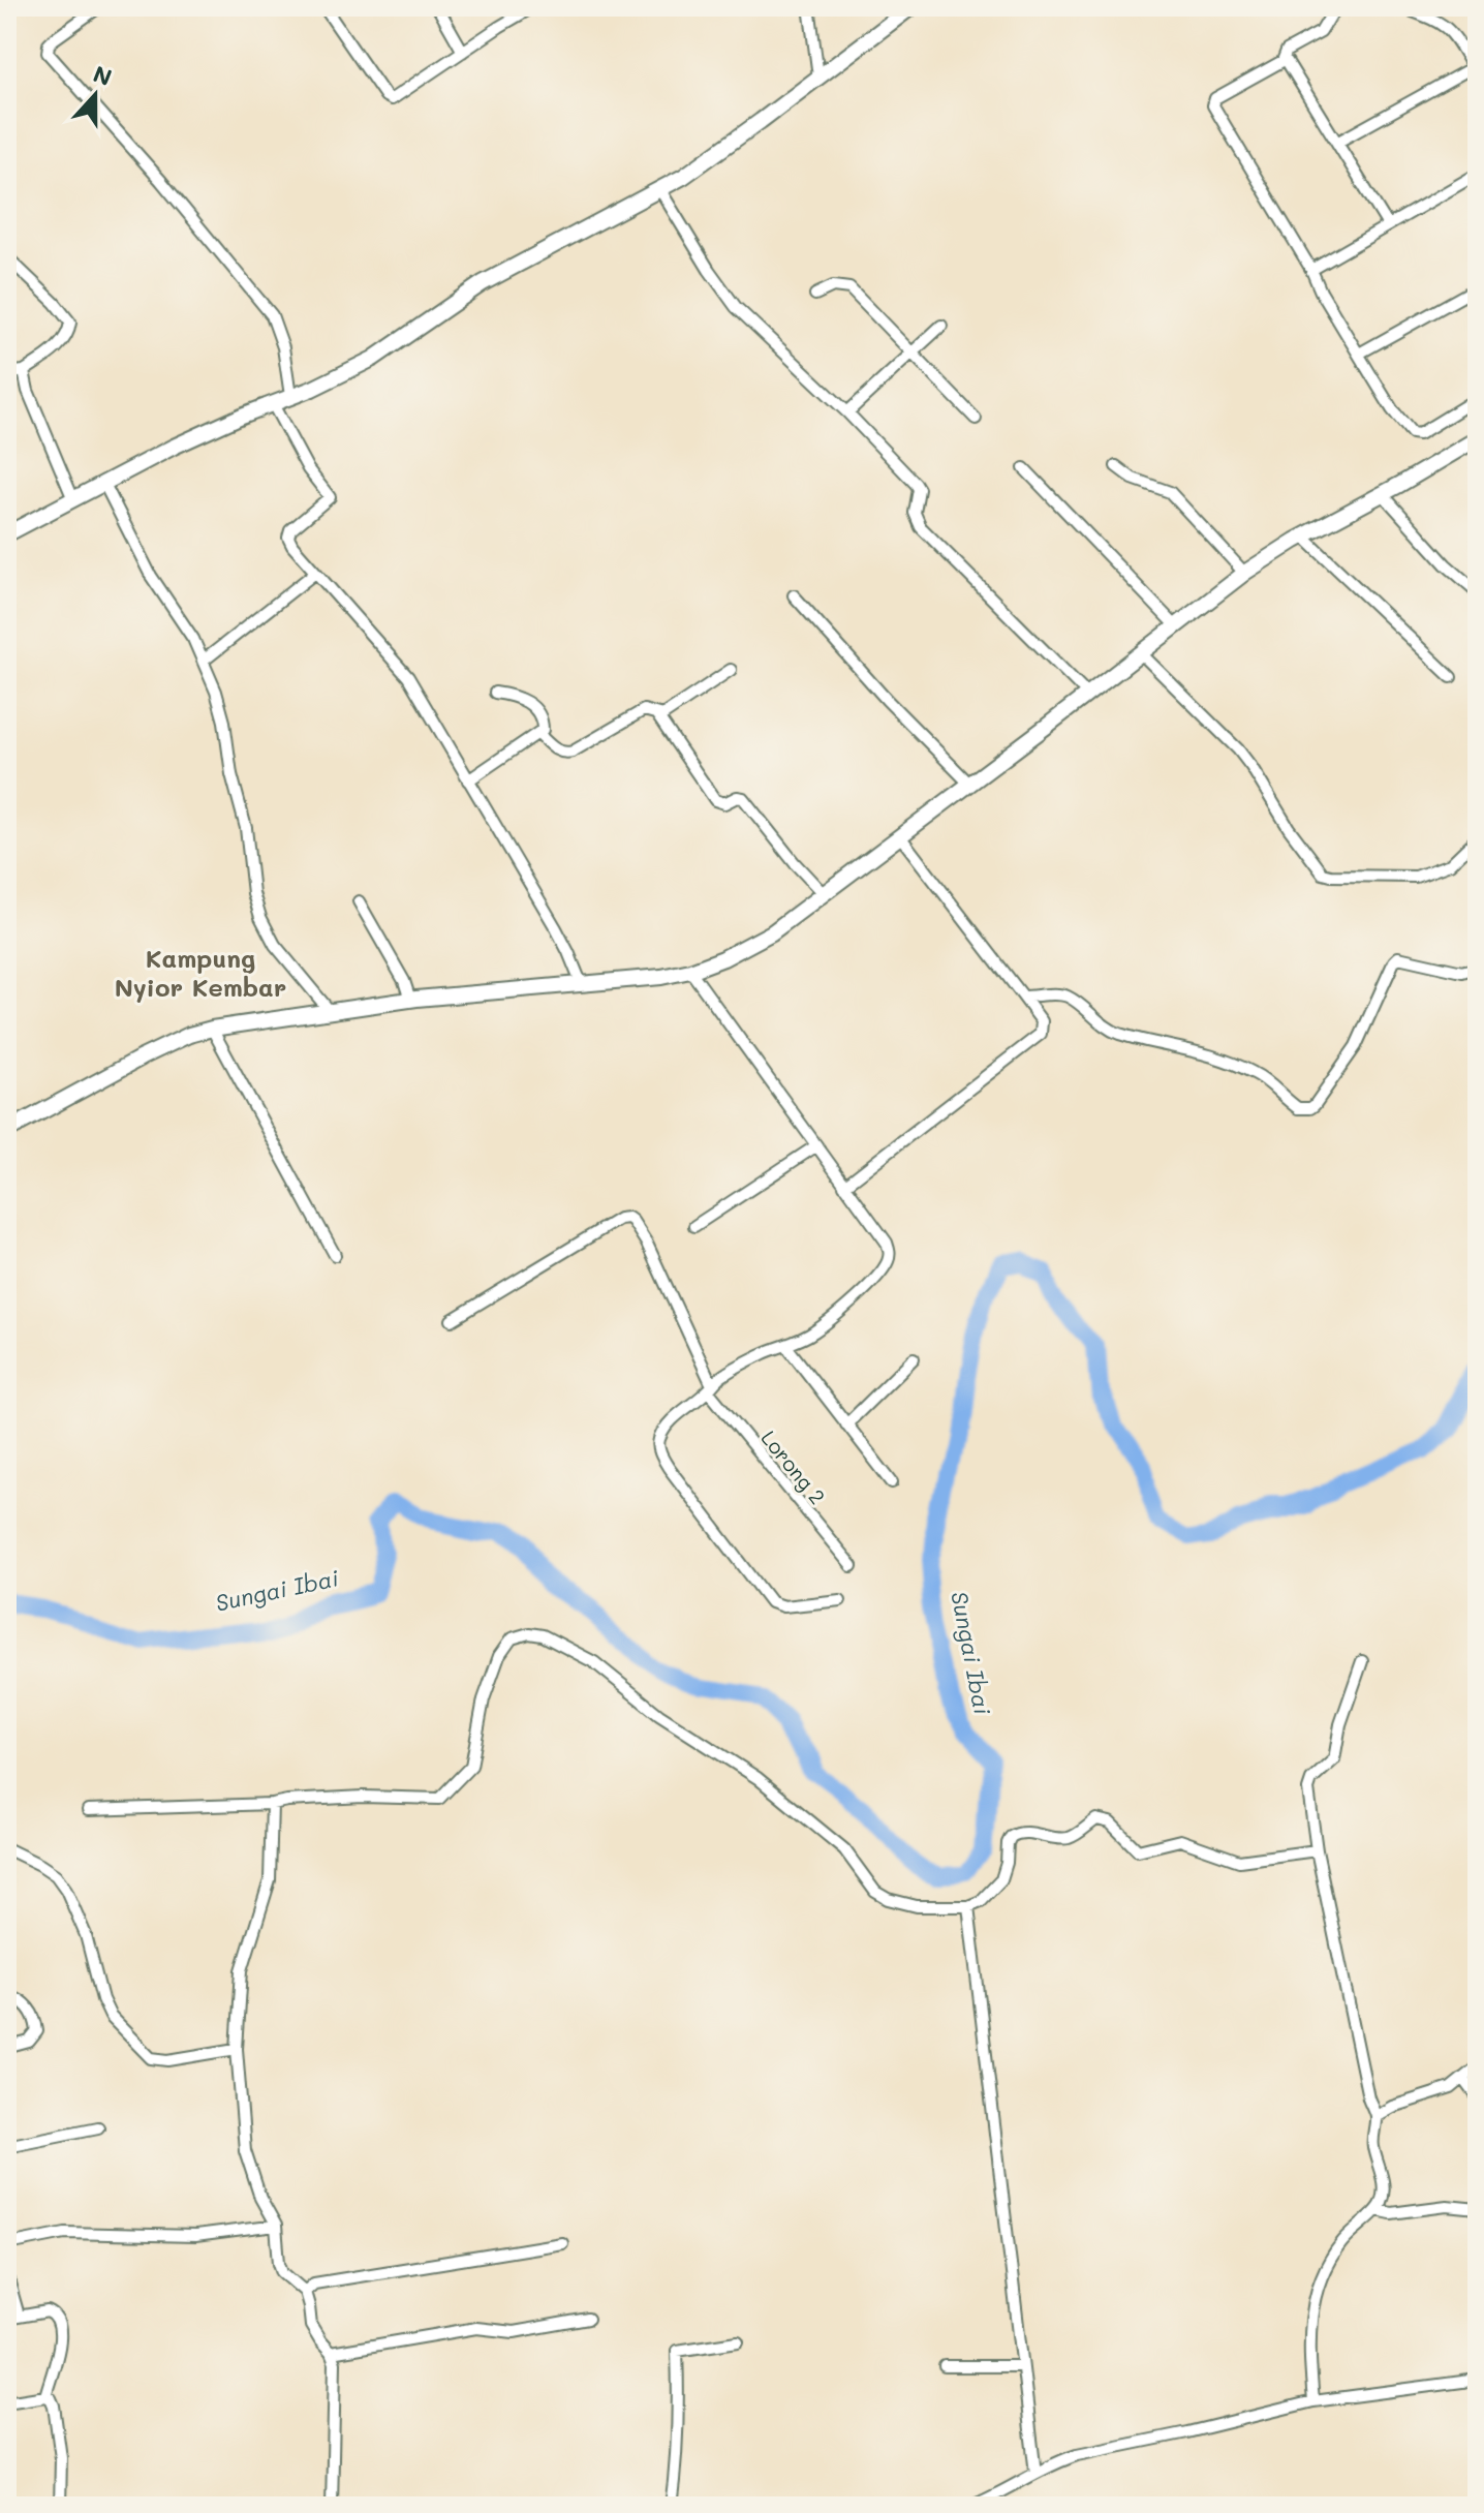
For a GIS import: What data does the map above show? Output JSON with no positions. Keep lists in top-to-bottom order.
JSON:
{
  "streets": {
    "street": ["Lorong 2"]
  },
  "districts": ["Kampung Nyior Kembar"],
  "water": ["Sungai Ibai"],
  "north": "top"
}
